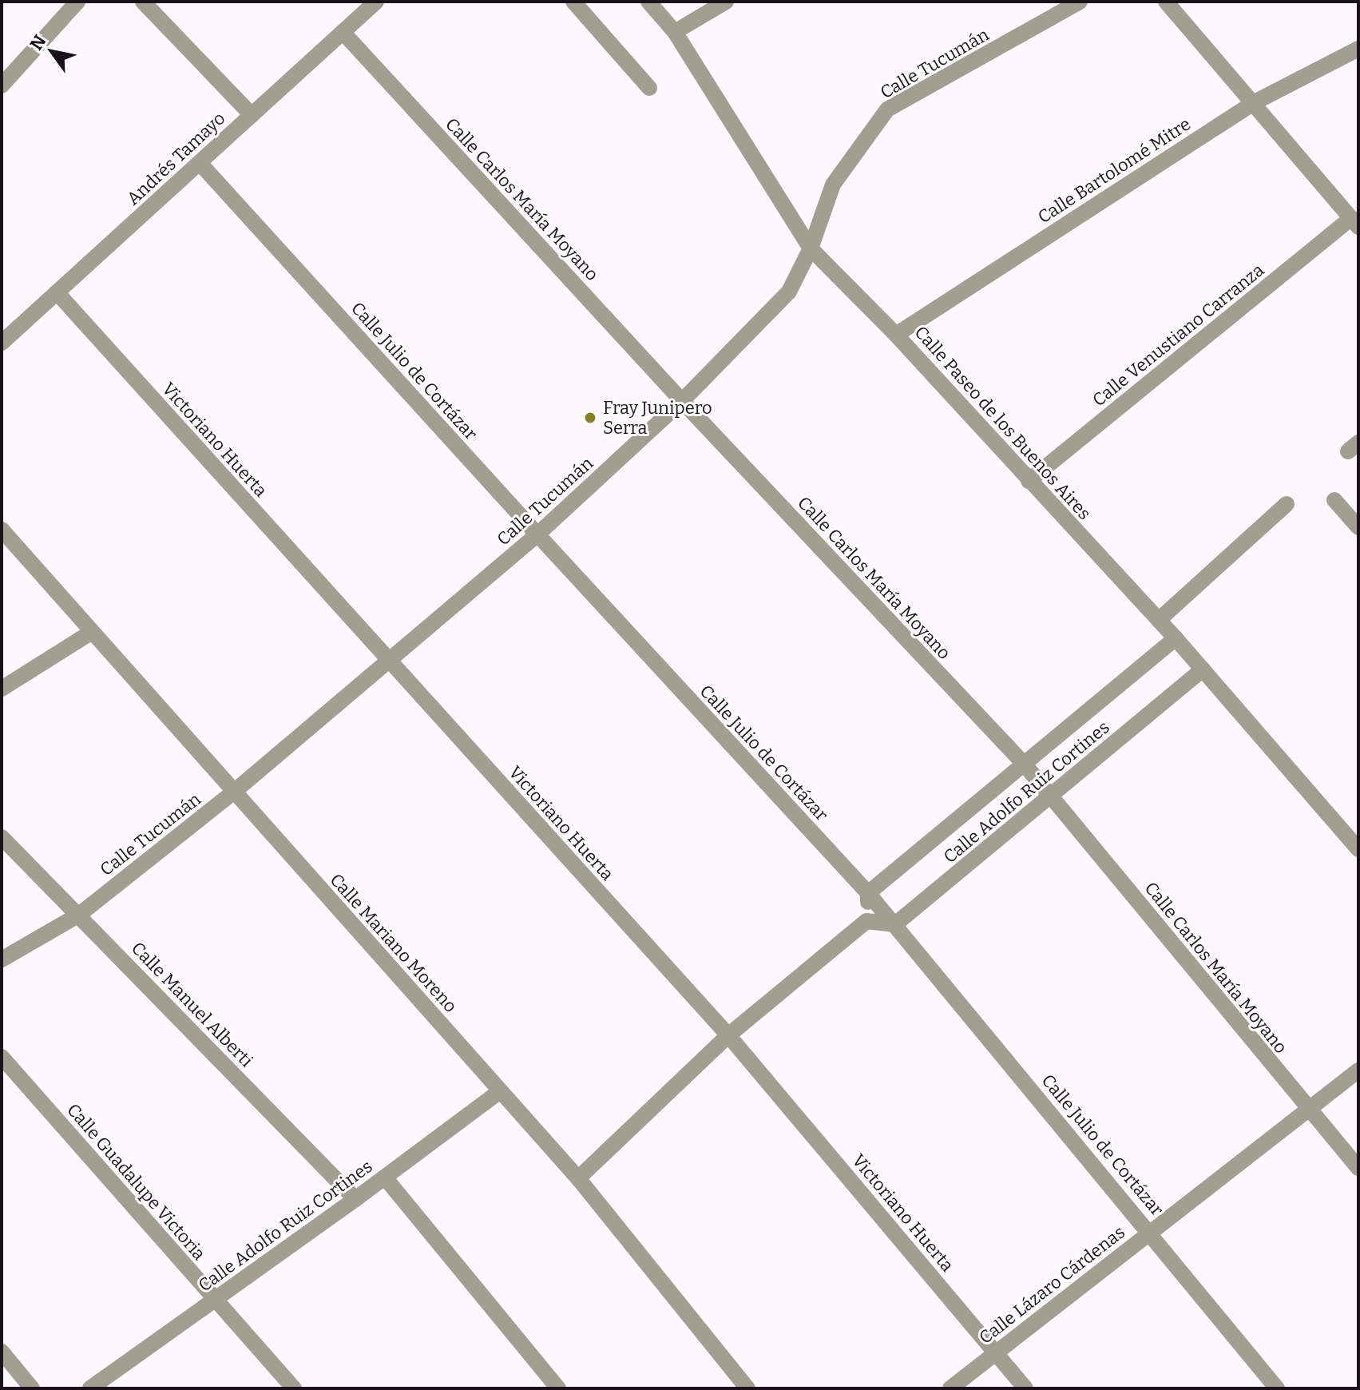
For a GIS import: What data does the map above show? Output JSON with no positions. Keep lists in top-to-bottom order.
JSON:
{
  "streets": {
    "street": [
      "Calle Tucumán",
      "Andrés Tamayo",
      "Calle Bartolomé Mitre",
      "Calle Carlos María Moyano",
      "Calle Venustiano Carranza",
      "Calle Julio de Cortázar",
      "Calle Paseo de los Buenos Aires",
      "Victoriano Huerta",
      "Calle Adolfo Ruiz Cortines",
      "Calle Mariano Moreno",
      "Calle Manuel Alberti",
      "Calle Guadalupe Victoria",
      "Calle Lázaro Cárdenas"
    ]
  },
  "crossings": [
    ["Calle Tucumán", "Calle Carlos María Moyano"],
    ["Calle Tucumán", "Calle Julio de Cortázar"],
    ["Calle Tucumán", "Calle Paseo de los Buenos Aires"],
    ["Calle Tucumán", "Victoriano Huerta"],
    ["Calle Tucumán", "Calle Mariano Moreno"],
    ["Calle Tucumán", "Calle Manuel Alberti"],
    ["Andrés Tamayo", "Calle Carlos María Moyano"],
    ["Andrés Tamayo", "Calle Julio de Cortázar"],
    ["Andrés Tamayo", "Victoriano Huerta"],
    ["Calle Bartolomé Mitre", "Calle Paseo de los Buenos Aires"],
    ["Calle Carlos María Moyano", "Calle Adolfo Ruiz Cortines"],
    ["Calle Carlos María Moyano", "Calle Lázaro Cárdenas"],
    ["Calle Venustiano Carranza", "Calle Paseo de los Buenos Aires"],
    ["Calle Julio de Cortázar", "Calle Adolfo Ruiz Cortines"],
    ["Calle Julio de Cortázar", "Calle Lázaro Cárdenas"],
    ["Calle Paseo de los Buenos Aires", "Calle Adolfo Ruiz Cortines"],
    ["Victoriano Huerta", "Calle Lázaro Cárdenas"],
    ["Calle Adolfo Ruiz Cortines", "Calle Mariano Moreno"],
    ["Calle Adolfo Ruiz Cortines", "Calle Manuel Alberti"],
    ["Calle Adolfo Ruiz Cortines", "Calle Guadalupe Victoria"]
  ],
  "places": ["Fray Junipero Serra"],
  "north": "top left"
}
